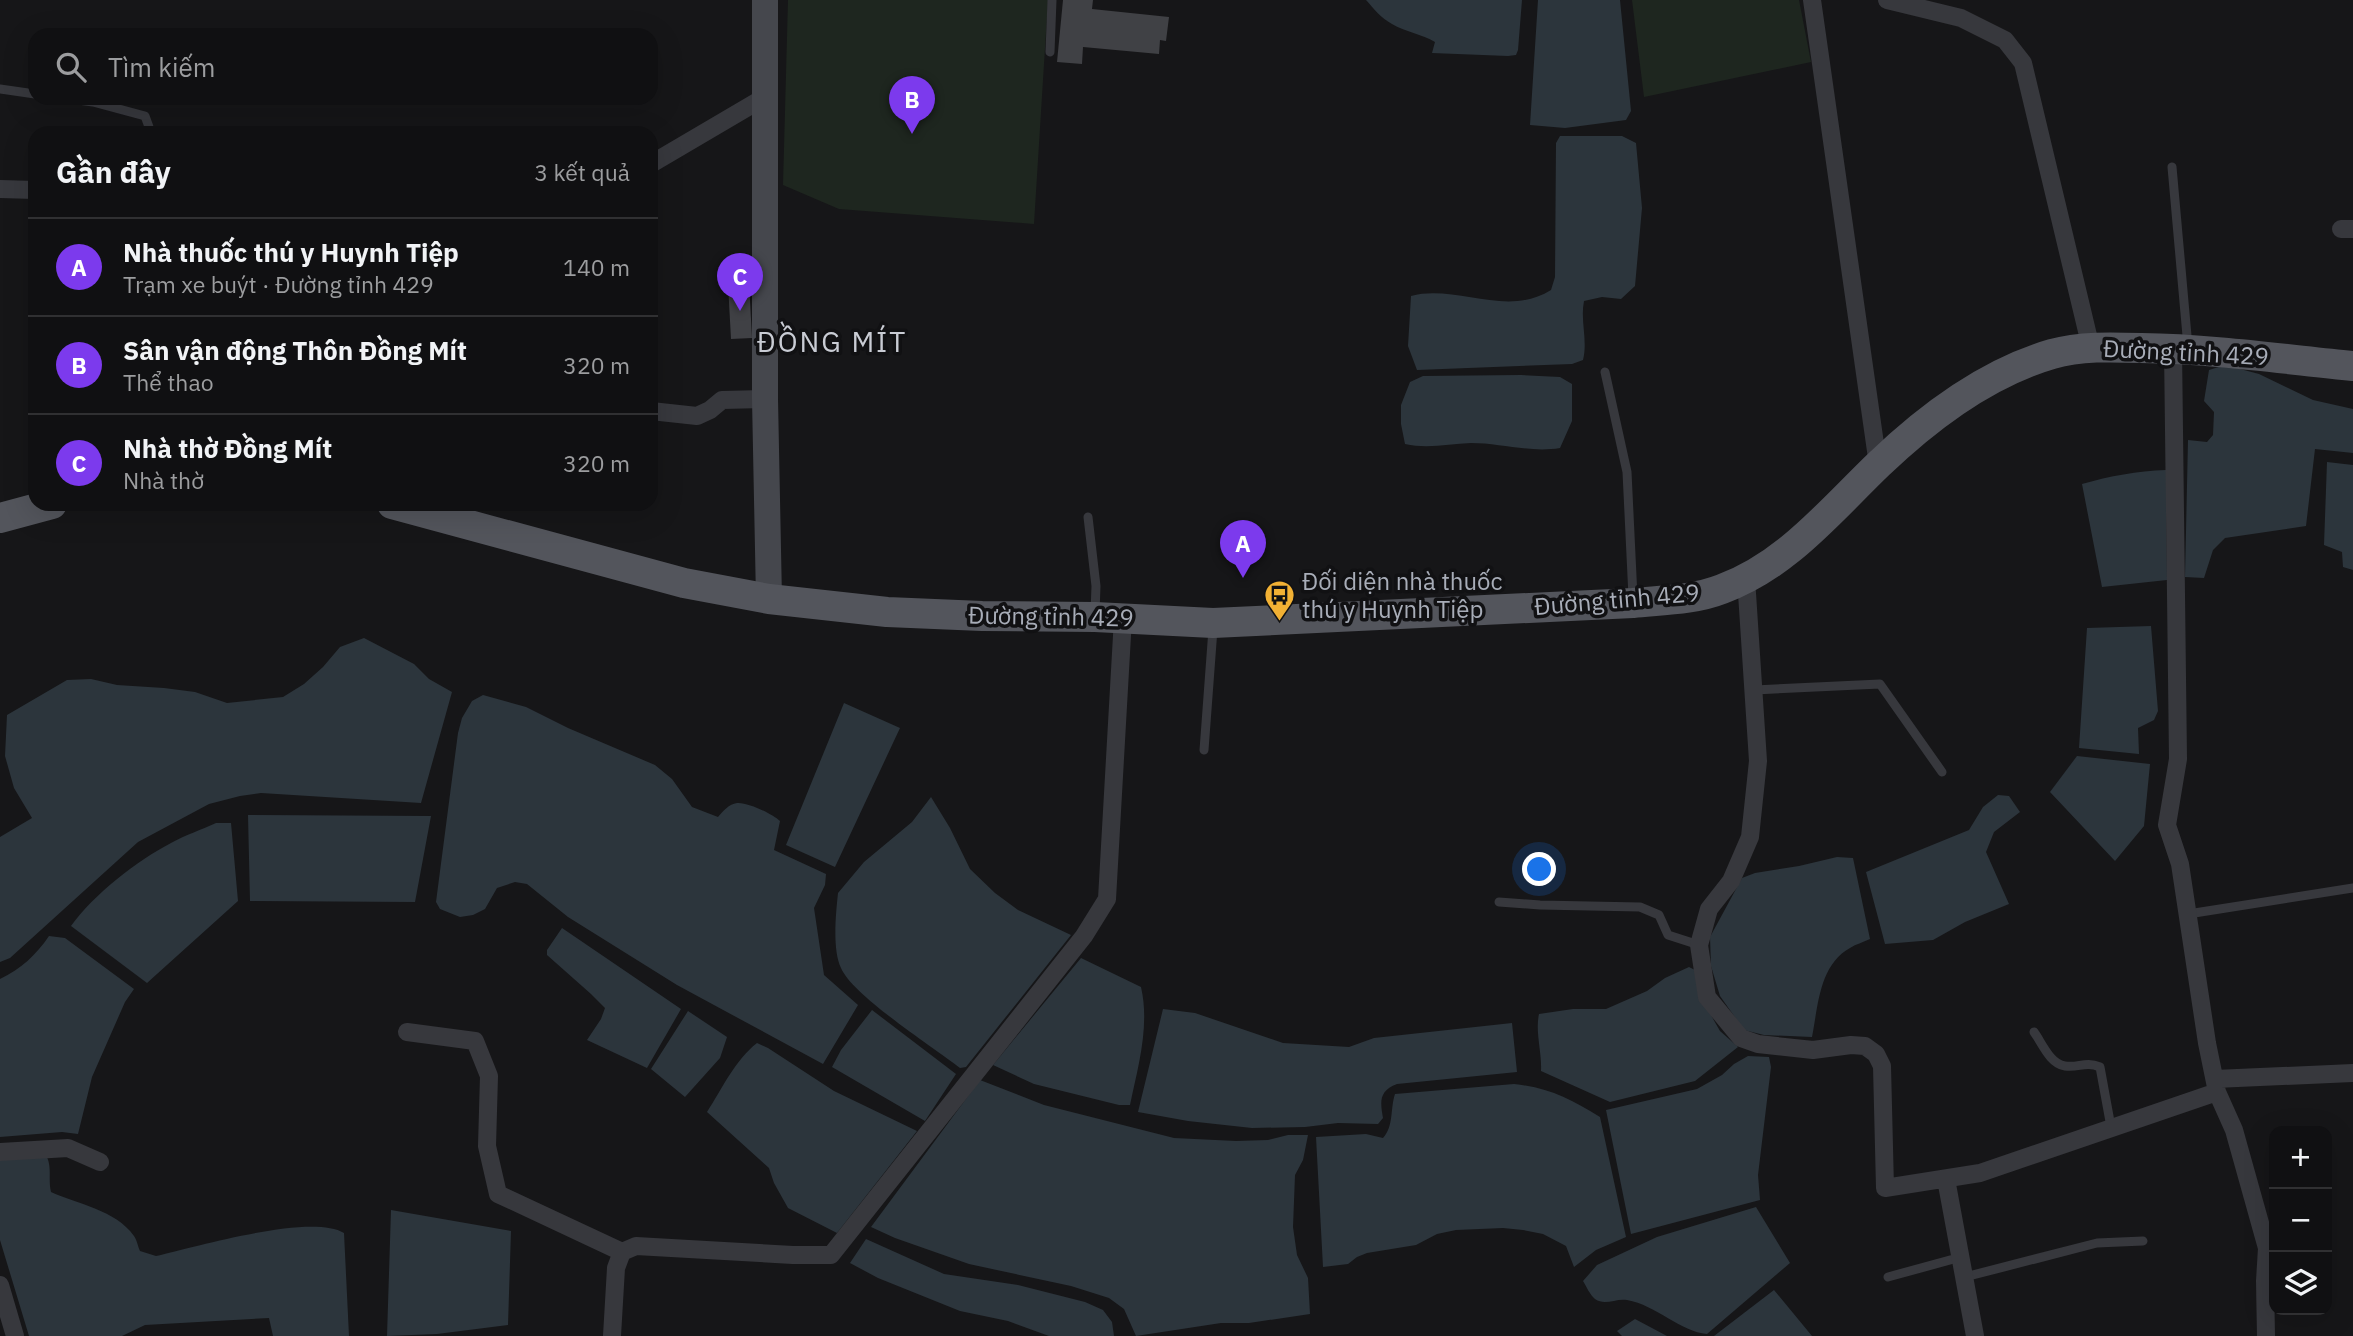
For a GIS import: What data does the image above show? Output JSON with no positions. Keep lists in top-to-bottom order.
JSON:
{
  "streets": {
    "main road": ["Đường tỉnh 429"]
  },
  "districts": ["ĐỒNG MÍT"],
  "places": {
    "bus stop": ["Đối diện nhà thuốc thú y Huynh Tiệp"]
  },
  "page": {
    "search": "Tìm kiếm",
    "pins": ["B", "C", "A"],
    "heading": ["Gần đây", "3 kết quả"],
    "list": [
      {
        "mark": "A",
        "name": "Nhà thuốc thú y Huynh Tiệp",
        "note": "Trạm xe buýt · Đường tỉnh 429",
        "value": "140 m"
      },
      {
        "mark": "B",
        "name": "Sân vận động Thôn Đồng Mít",
        "note": "Thể thao",
        "value": "320 m"
      },
      {
        "mark": "C",
        "name": "Nhà thờ Đồng Mít",
        "note": "Nhà thờ",
        "value": "320 m"
      }
    ],
    "map_buttons": ["+", "−"]
  }
}
